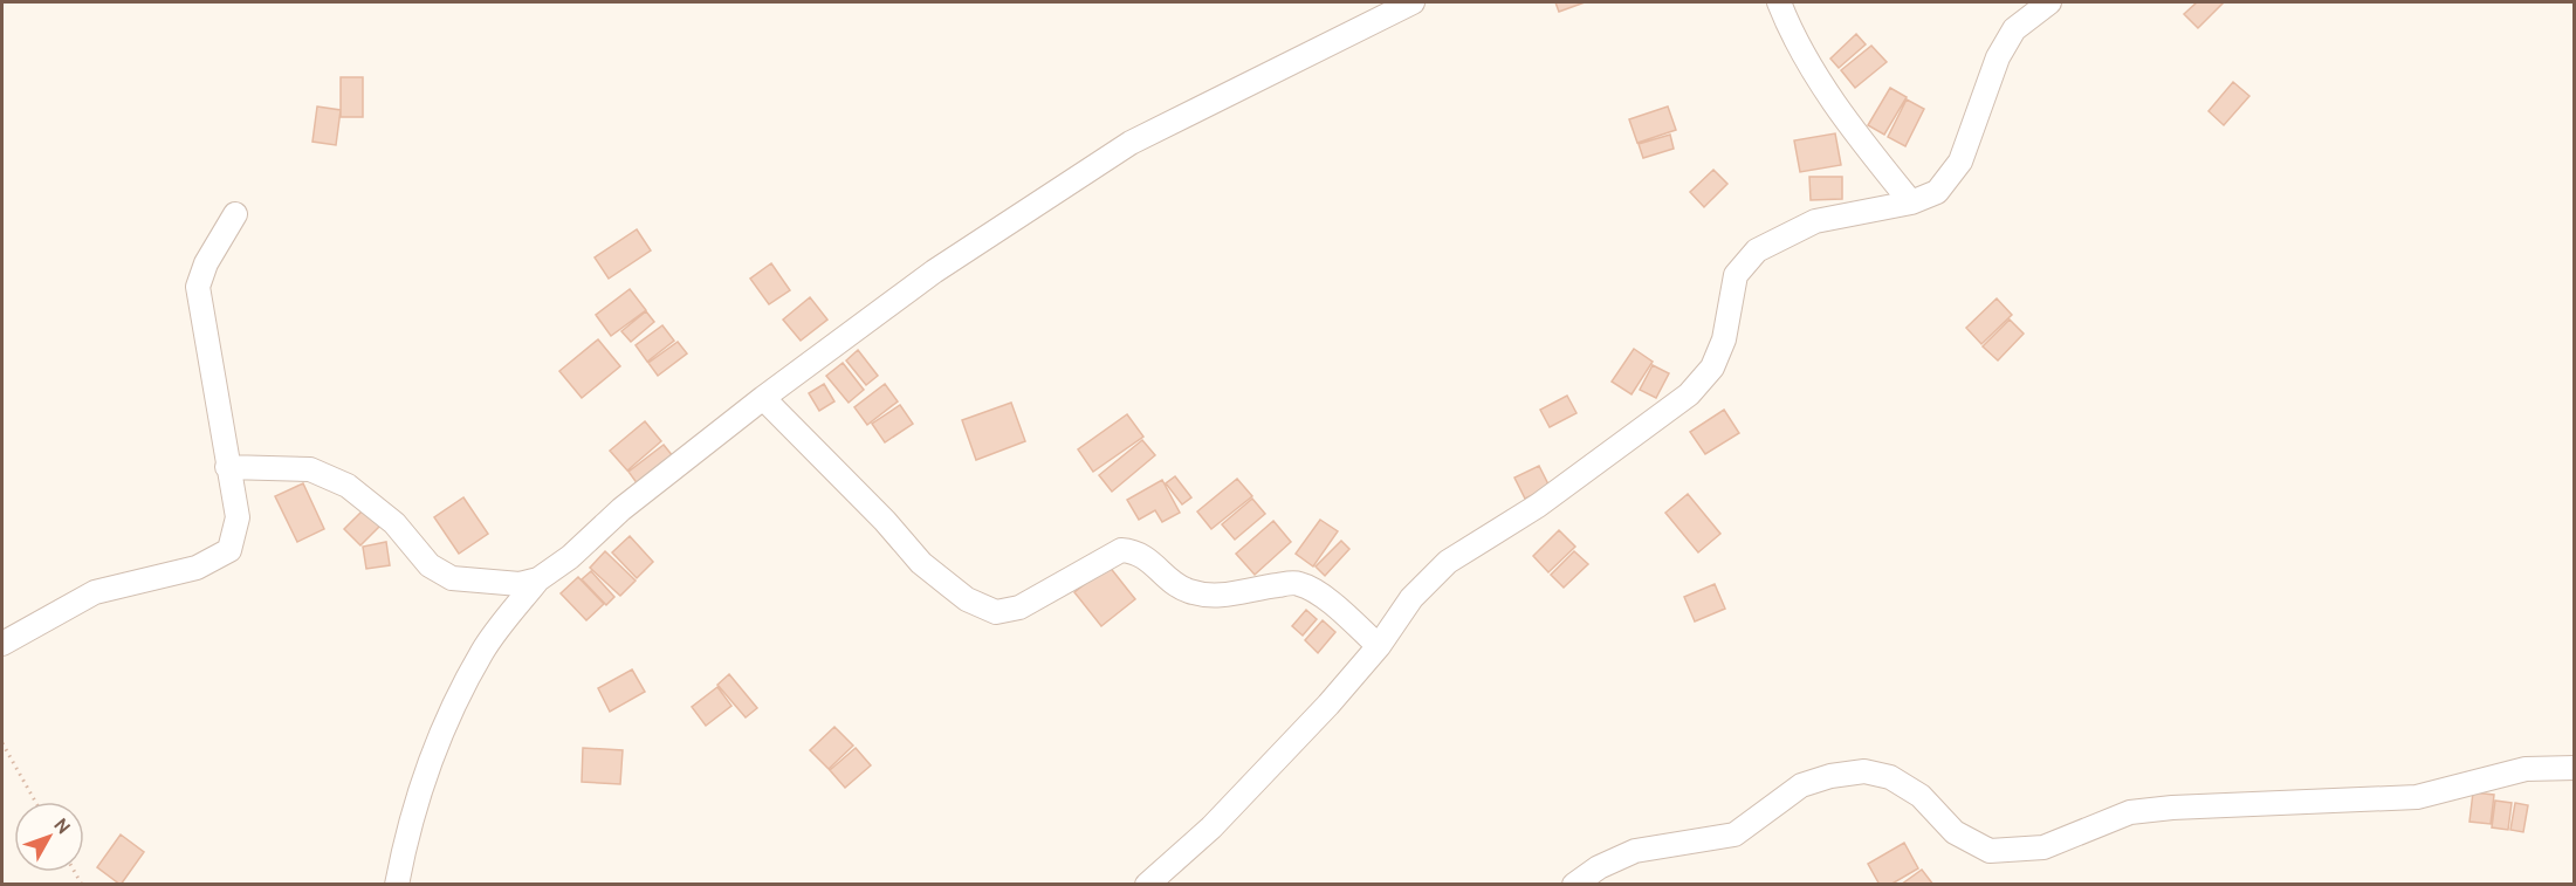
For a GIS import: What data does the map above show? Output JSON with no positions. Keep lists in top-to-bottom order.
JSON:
{
  "north": "top right"
}
